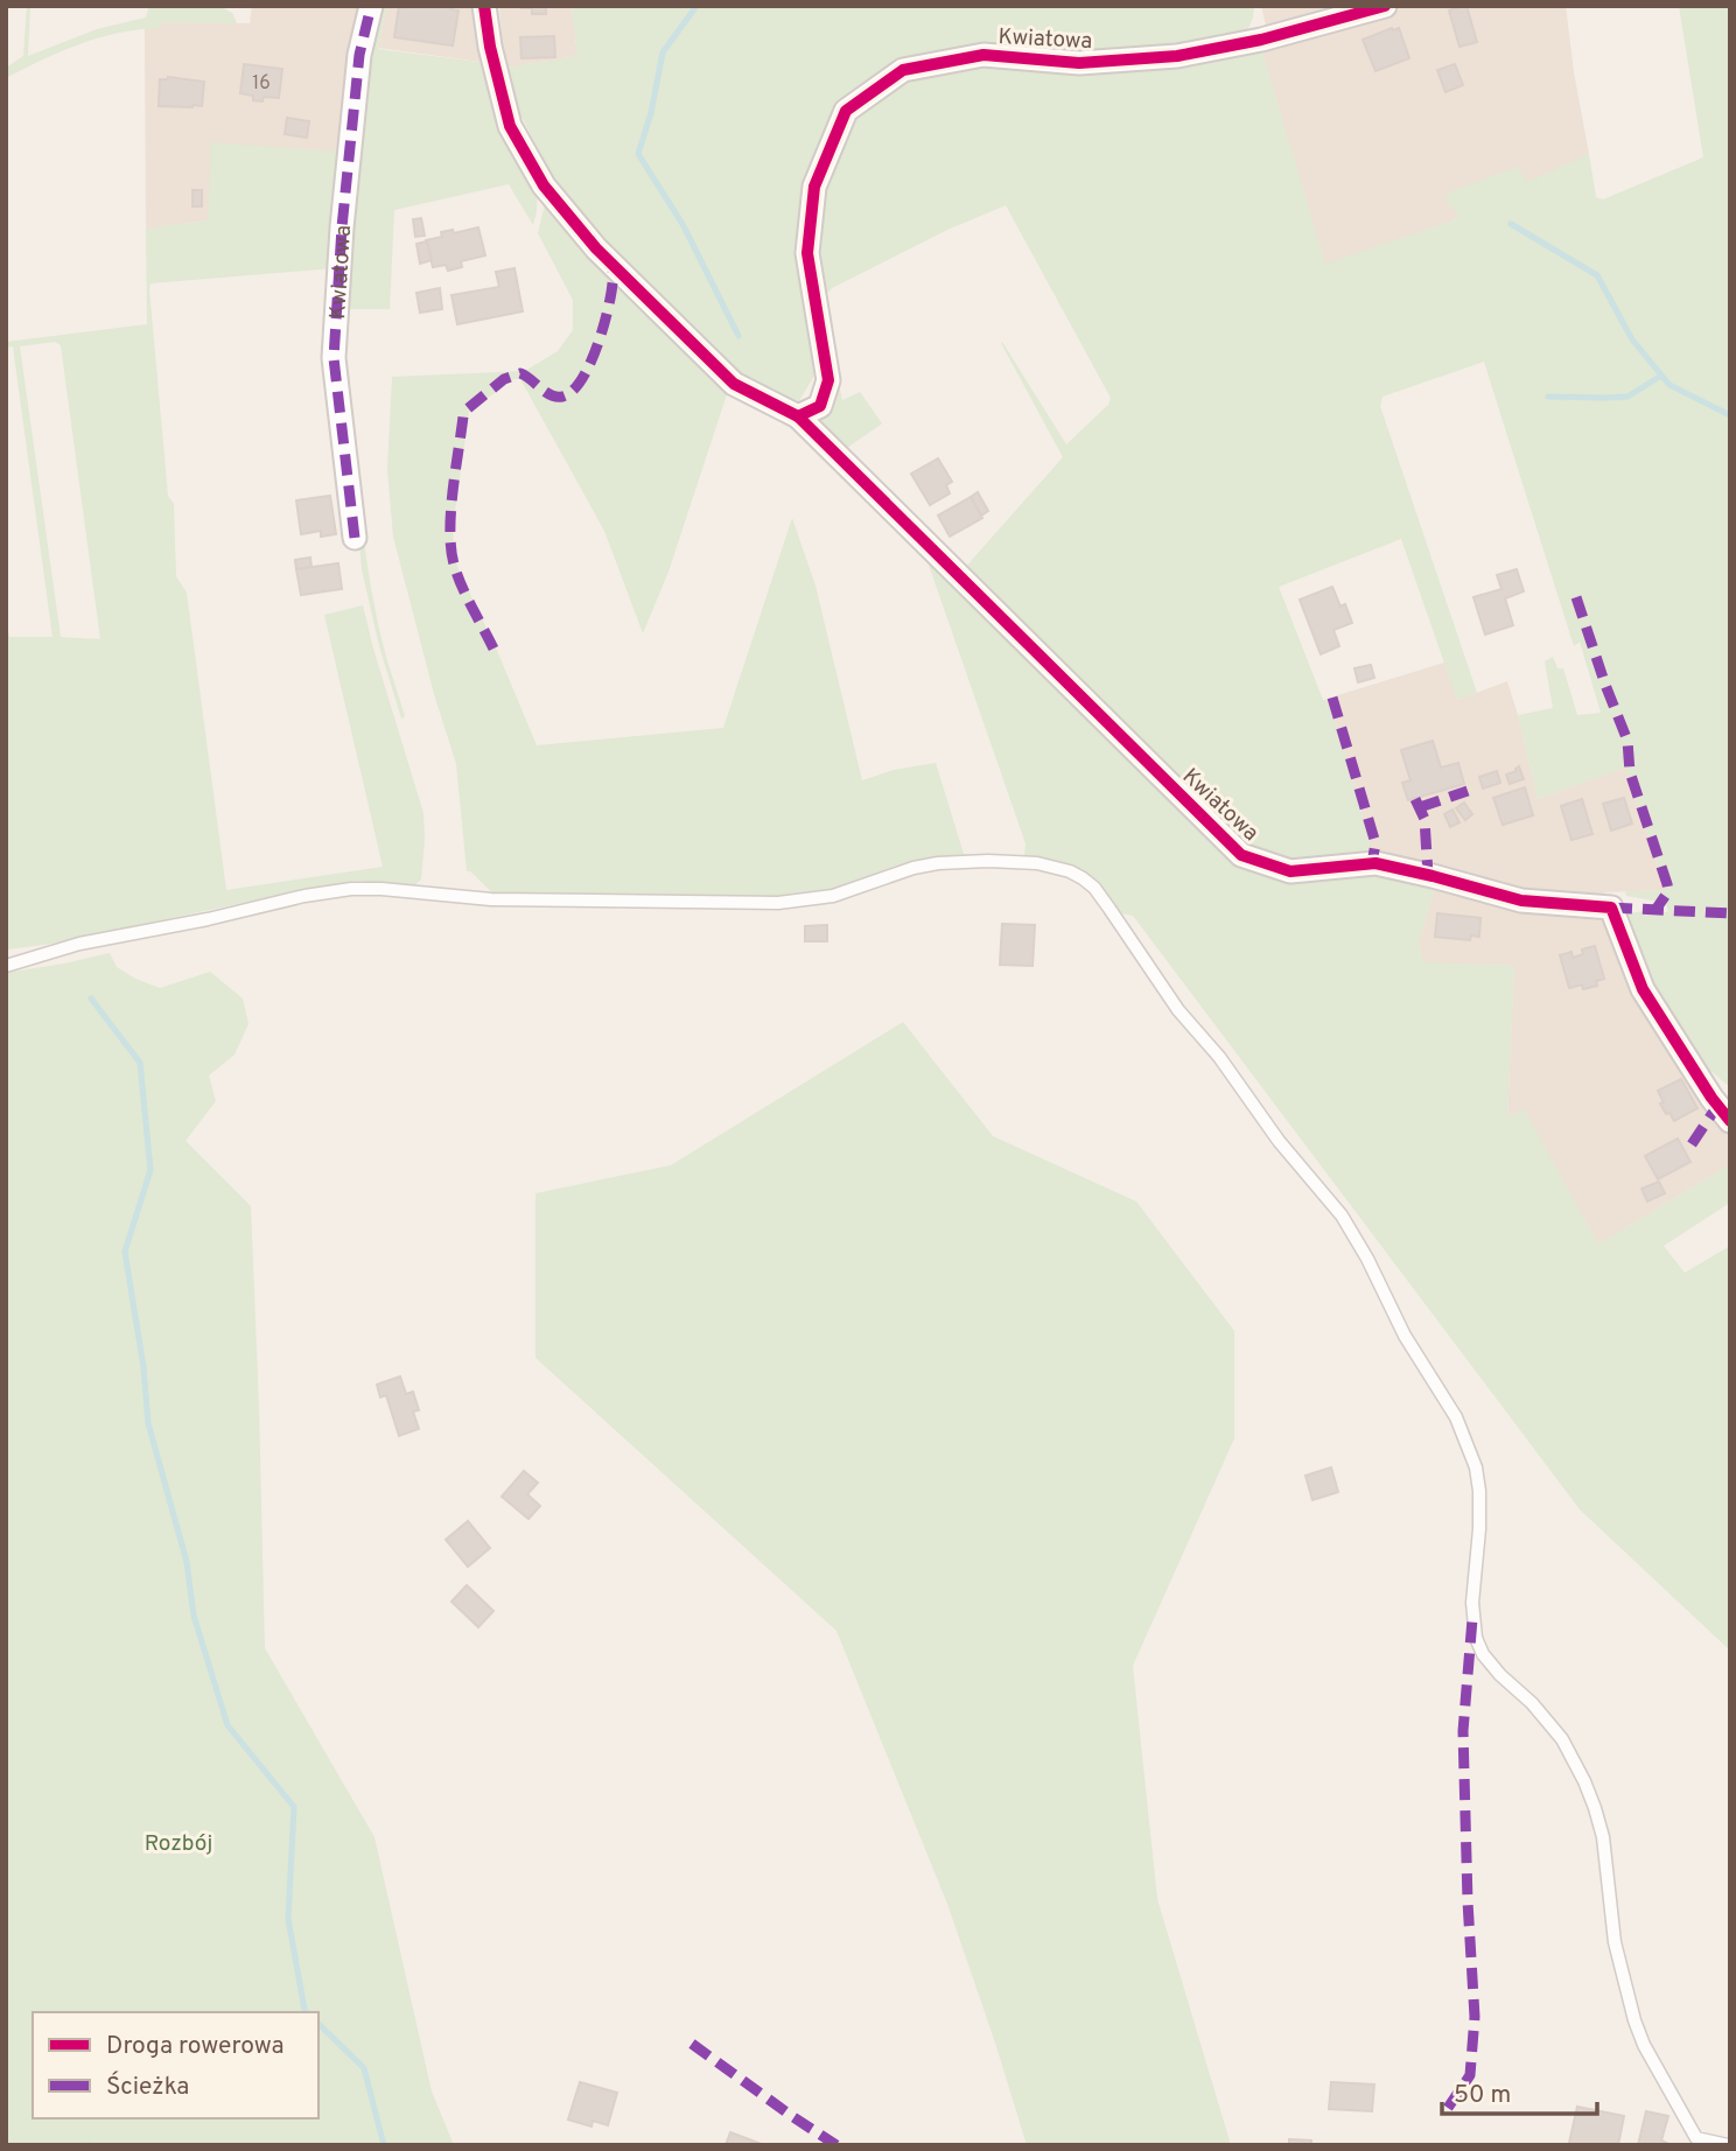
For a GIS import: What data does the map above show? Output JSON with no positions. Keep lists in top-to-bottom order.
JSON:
{
  "streets": {
    "street": ["Kwiatowa"]
  },
  "parks": ["Rozbój"],
  "house_numbers": ["16"],
  "legend": ["Droga rowerowa", "Ścieżka"],
  "scale_bar": "50 m"
}
